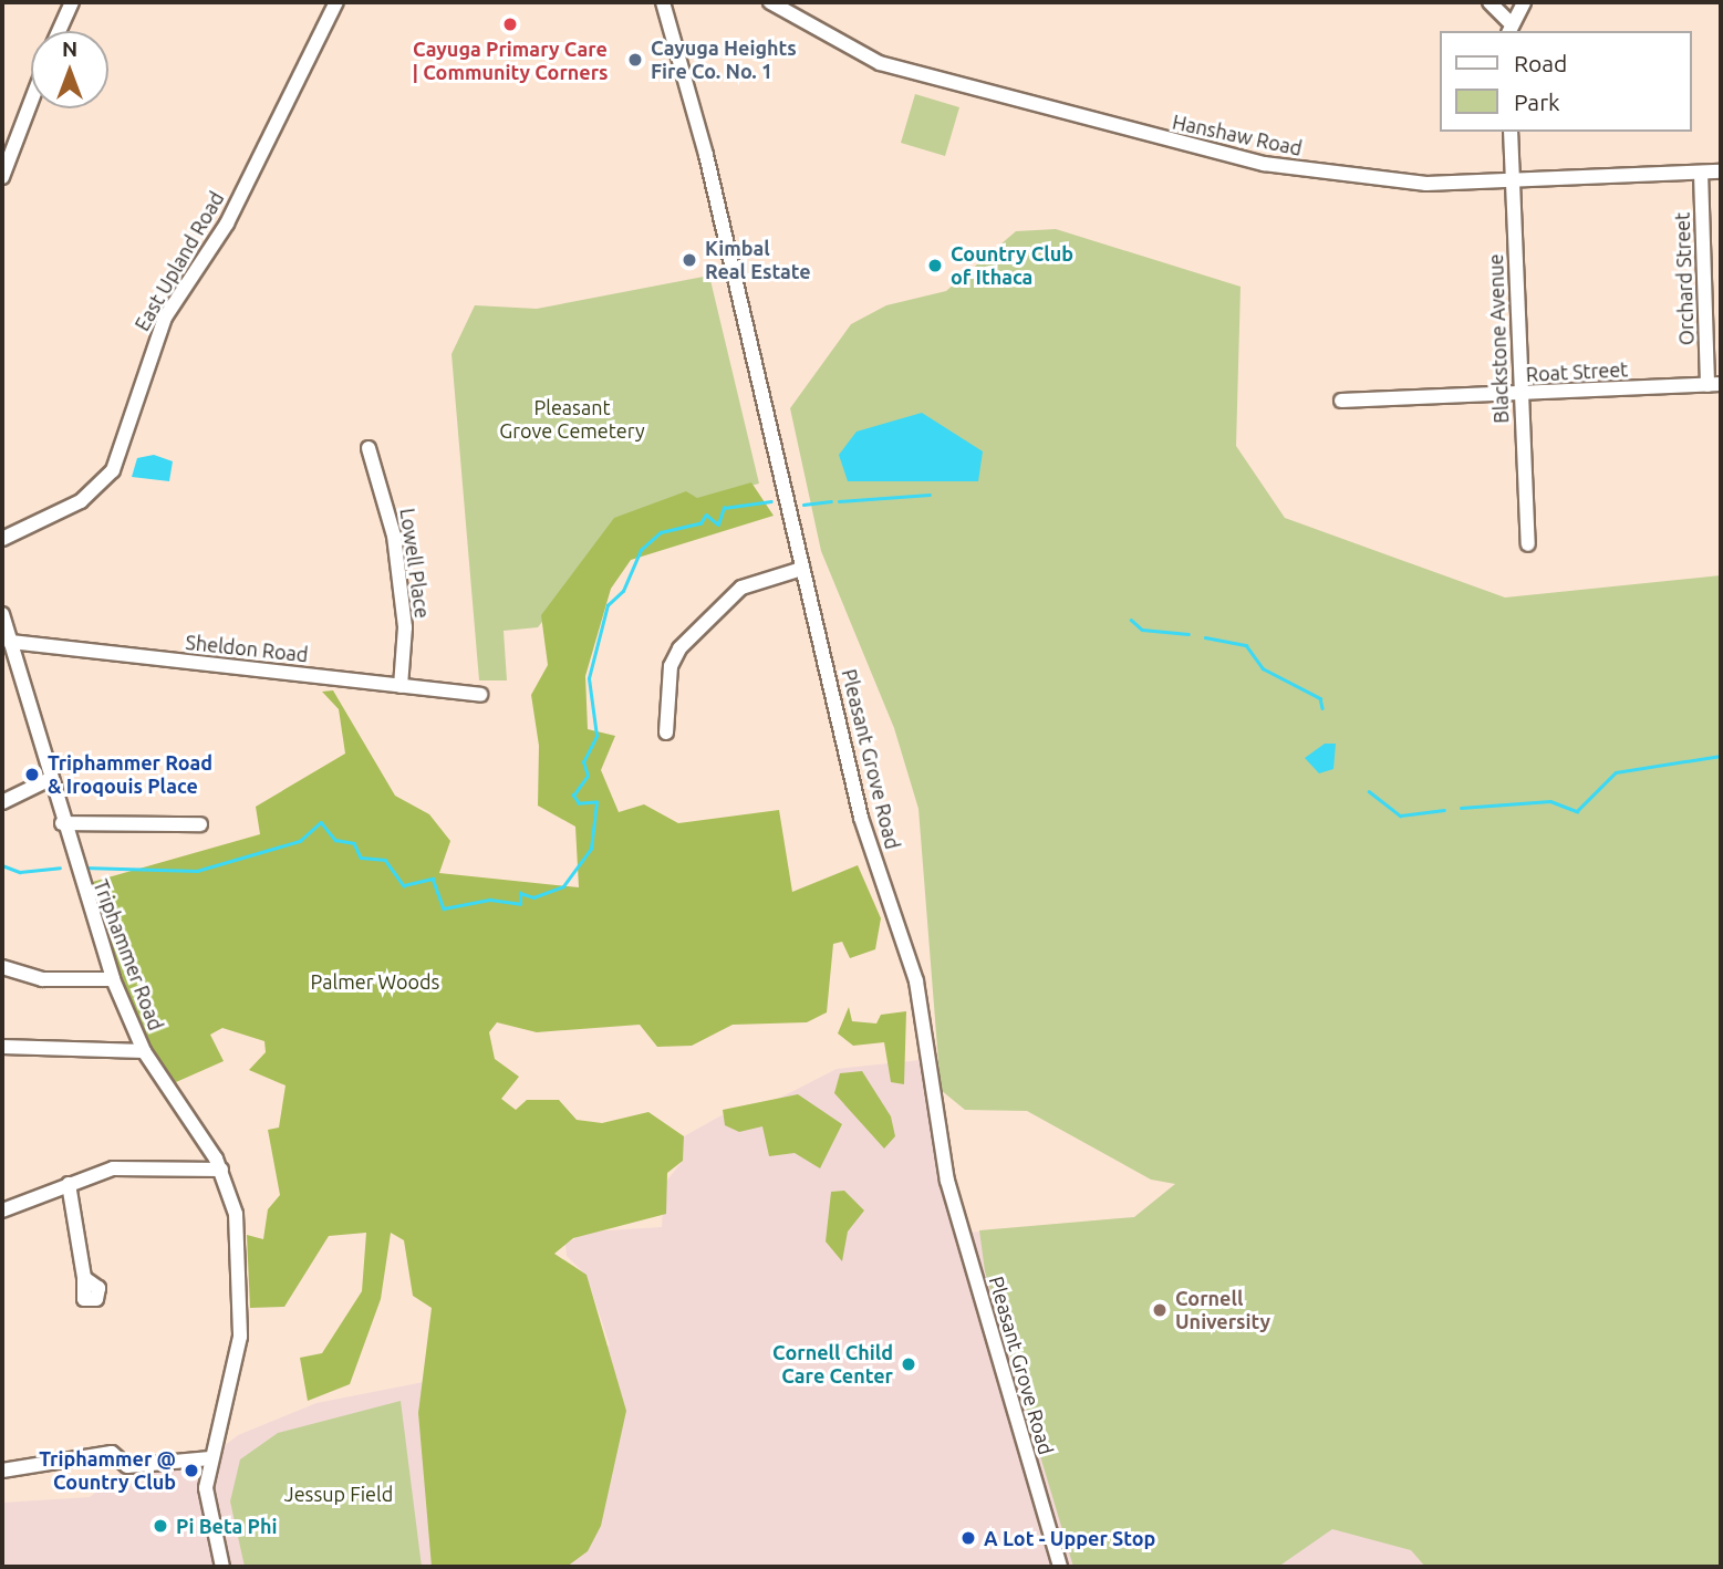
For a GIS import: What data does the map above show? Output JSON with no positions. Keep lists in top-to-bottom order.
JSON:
{
  "streets": {
    "street": [
      "Hanshaw Road",
      "East Upland Road",
      "Orchard Street",
      "Blackstone Avenue",
      "Roat Street",
      "Lowell Place",
      "Sheldon Road",
      "Pleasant Grove Road",
      "Triphammer Road"
    ]
  },
  "crossings": [
    ["Hanshaw Road", "Orchard Street"],
    ["Hanshaw Road", "Blackstone Avenue"],
    ["Orchard Street", "Roat Street"],
    ["Blackstone Avenue", "Roat Street"],
    ["Lowell Place", "Sheldon Road"],
    ["Sheldon Road", "Triphammer Road"]
  ],
  "parks": ["Pleasant Grove Cemetery", "Palmer Woods", "Jessup Field"],
  "places": [
    "Cayuga Primary Care | Community Corners",
    "Cayuga Heights Fire Co. No. 1",
    "Kimbal Real Estate",
    "Country Club of Ithaca",
    "Triphammer Road & Iroqouis Place",
    "Cornell University",
    "Cornell Child Care Center",
    "Triphammer @ Country Club",
    "Pi Beta Phi",
    "A Lot - Upper Stop"
  ],
  "legend": ["Road", "Park"],
  "north": "top"
}
